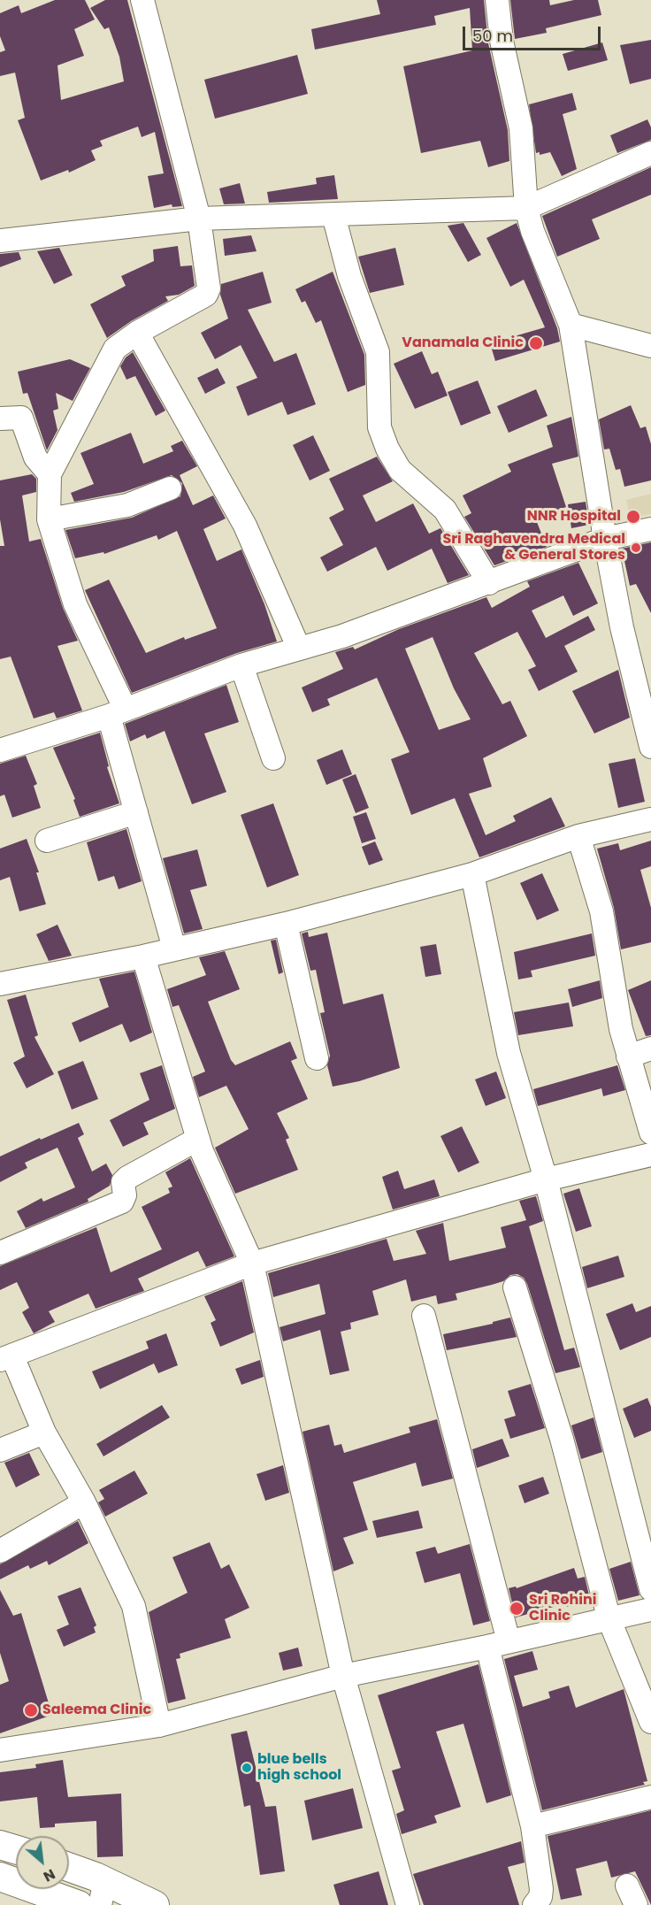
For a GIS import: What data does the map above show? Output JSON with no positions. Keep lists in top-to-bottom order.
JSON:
{
  "places": [
    "Vanamala Clinic",
    "NNR Hospital",
    "Sri Raghavendra Medical & General Stores",
    "Sri Rohini Clinic",
    "Saleema Clinic",
    "blue bells high school"
  ],
  "scale_bar": "50 m",
  "north": "bottom right"
}
